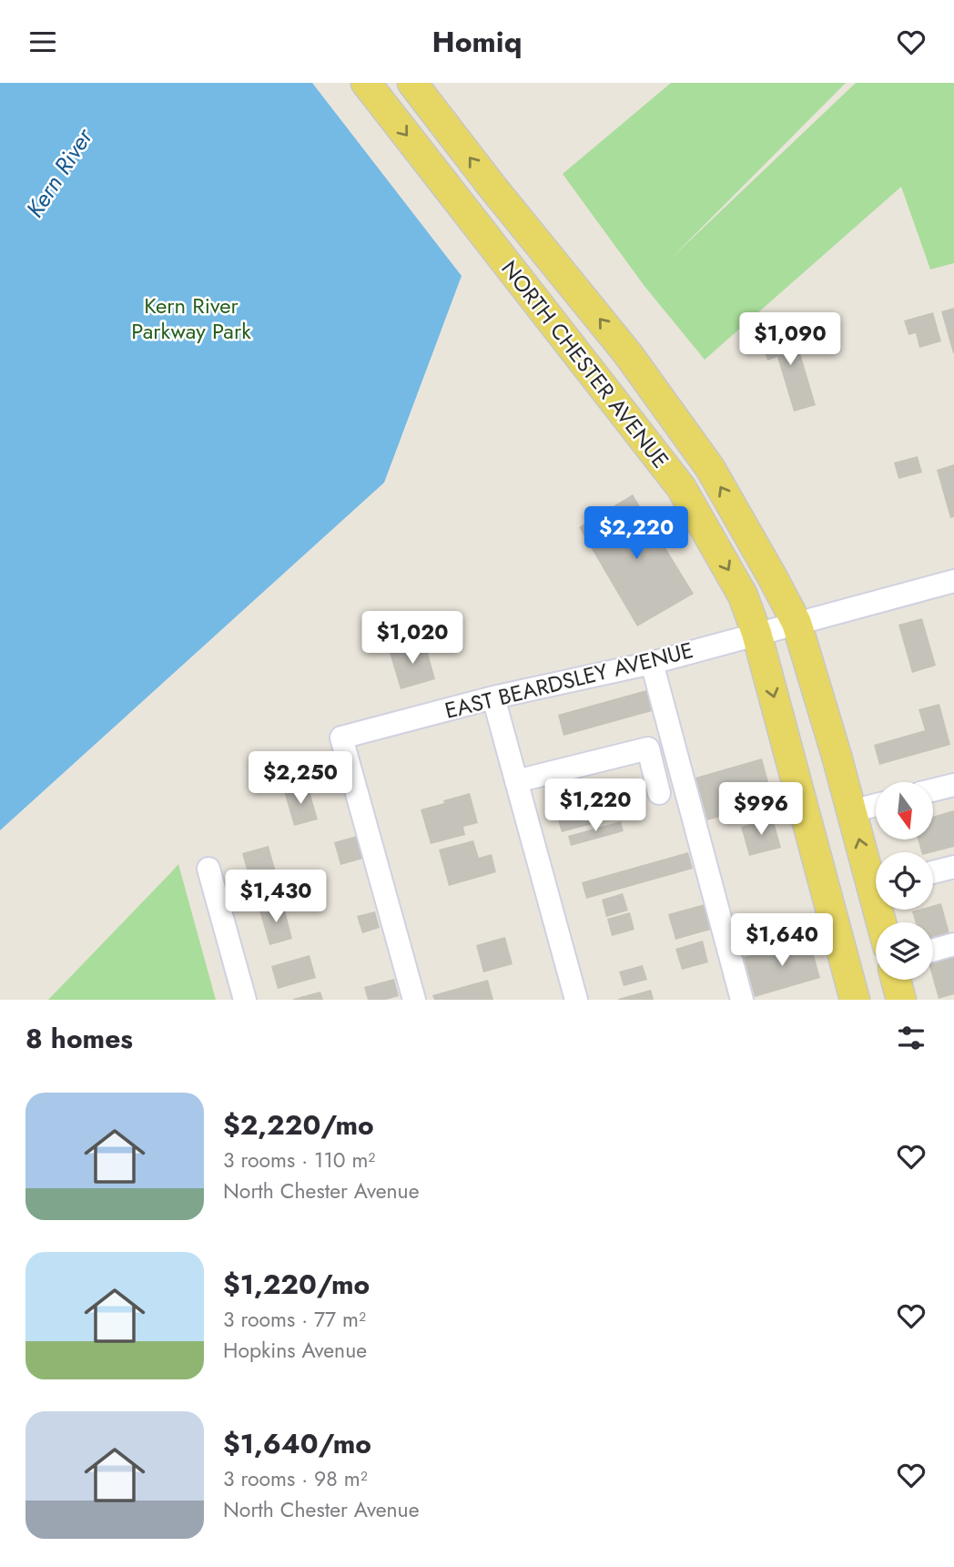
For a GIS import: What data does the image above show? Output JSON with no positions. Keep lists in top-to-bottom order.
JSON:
{
  "streets": {
    "main road": ["NORTH CHESTER AVENUE"],
    "street": ["EAST BEARDSLEY AVENUE"]
  },
  "crossings": [
    ["NORTH CHESTER AVENUE", "EAST BEARDSLEY AVENUE"]
  ],
  "water": ["Kern River"],
  "parks": ["Kern River Parkway Park"],
  "north": "bottom",
  "page": {
    "header": "Homiq",
    "price": [
      "$1,090",
      "$2,220",
      "$1,020",
      "$2,250",
      "$1,220",
      "$996",
      "$1,430",
      "$1,640"
    ],
    "heading": "8 homes",
    "list": [
      {
        "name": "$2,220/mo",
        "note": "3 rooms · 110 m² · North Chester Avenue"
      },
      {
        "name": "$1,220/mo",
        "note": "3 rooms · 77 m² · Hopkins Avenue"
      },
      {
        "name": "$1,640/mo",
        "note": "3 rooms · 98 m² · North Chester Avenue"
      }
    ]
  }
}
